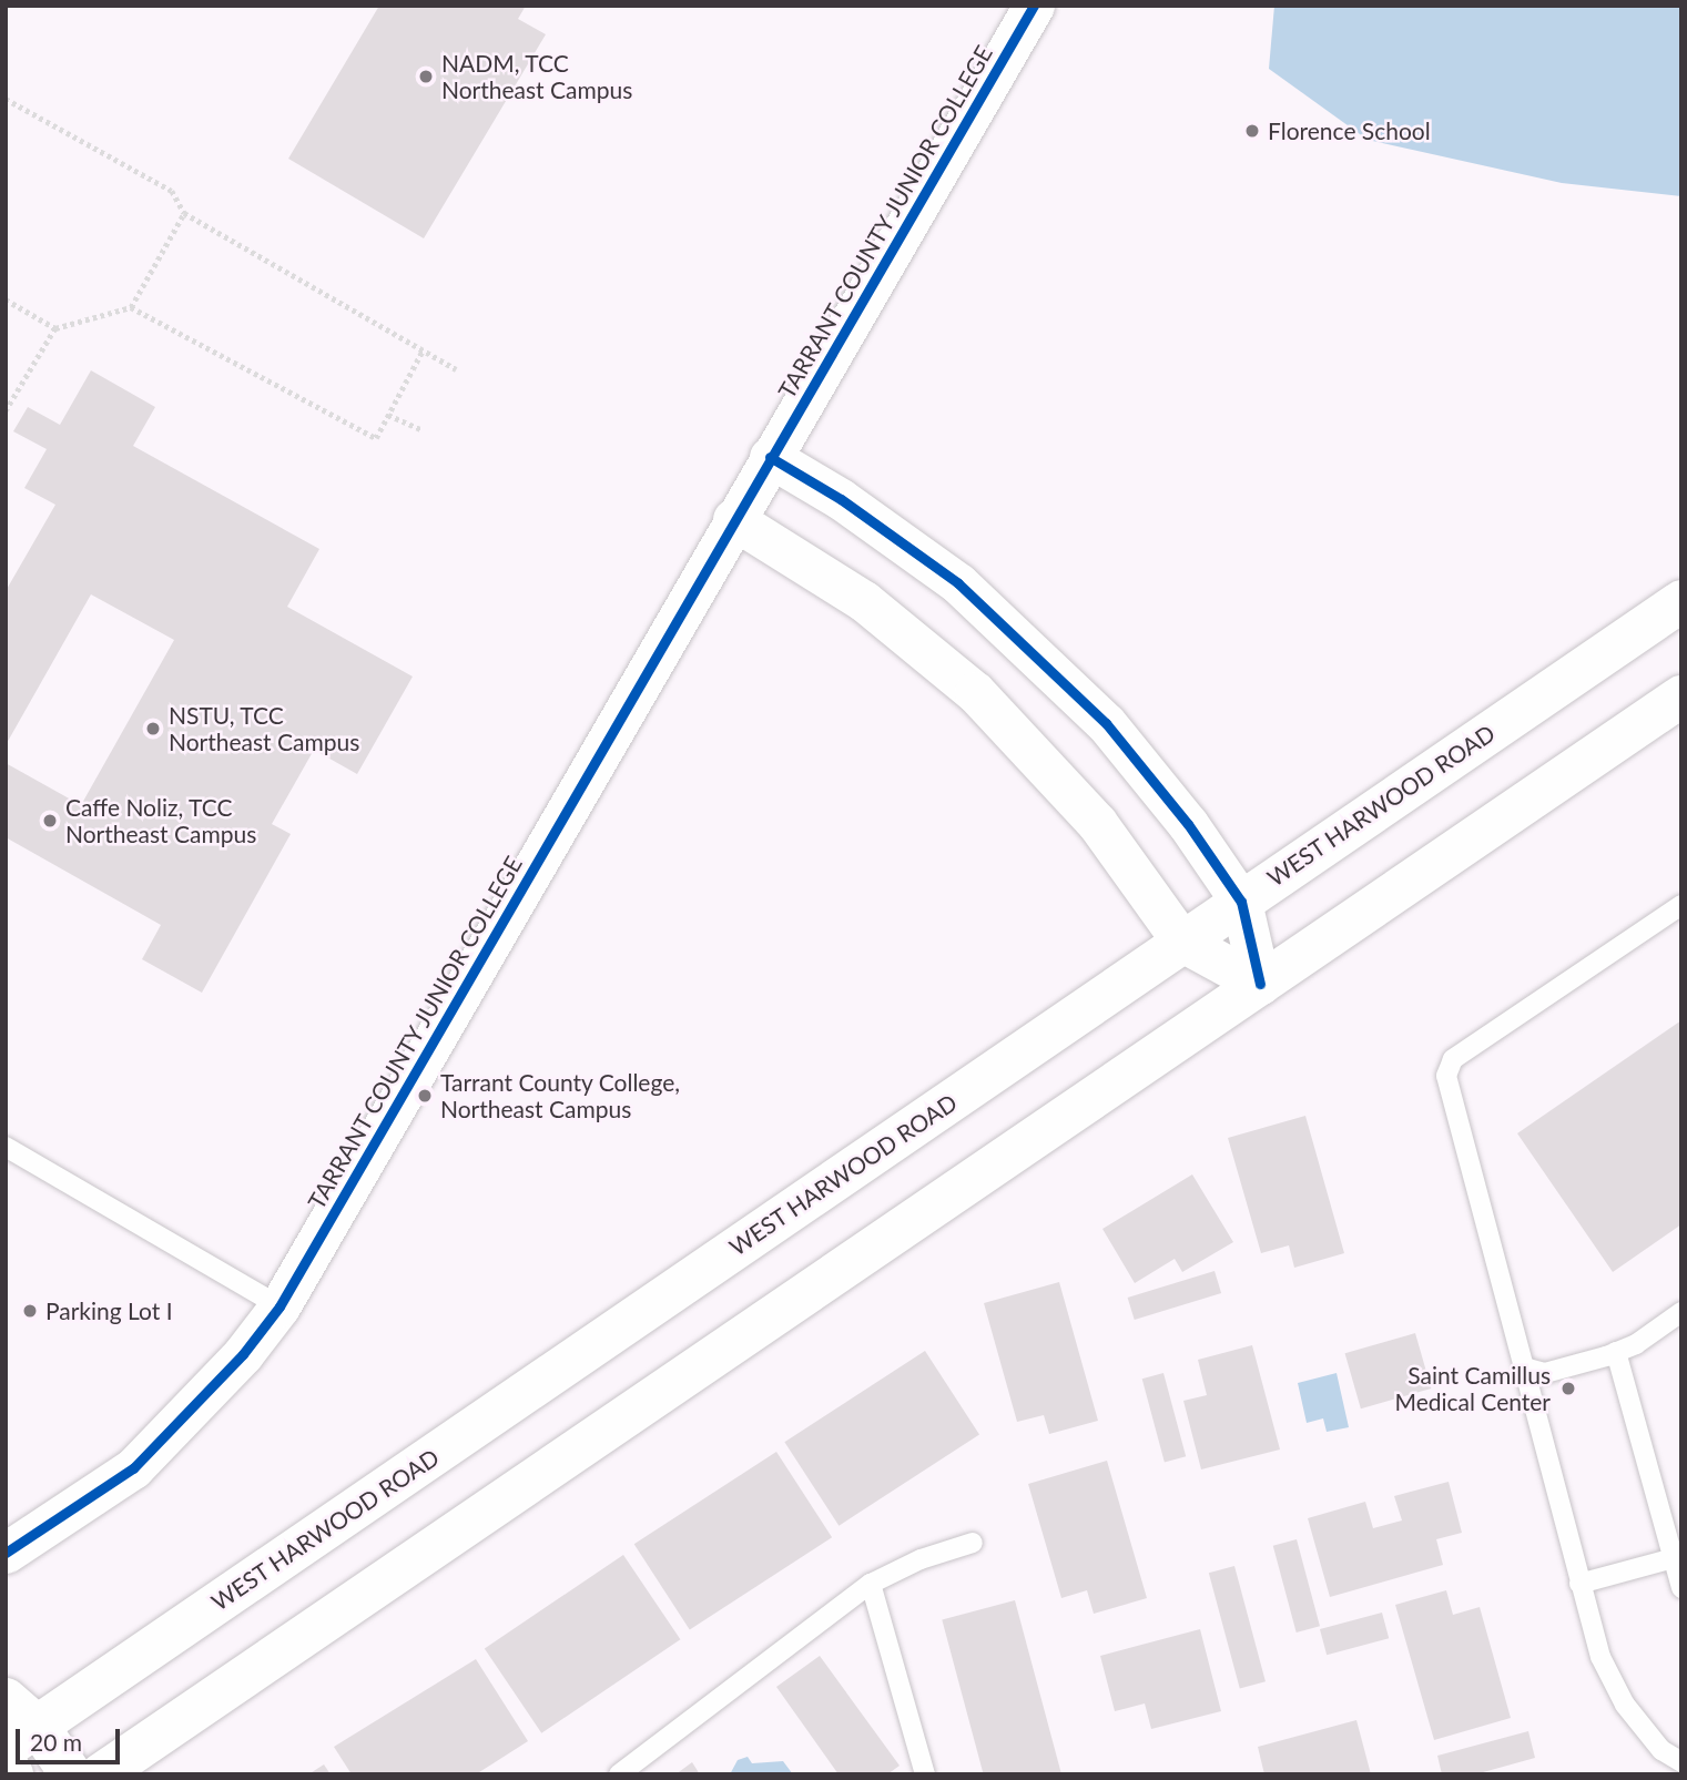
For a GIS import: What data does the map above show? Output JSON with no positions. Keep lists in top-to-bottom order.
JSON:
{
  "streets": {
    "main road": ["WEST HARWOOD ROAD"],
    "street": ["TARRANT COUNTY JUNIOR COLLEGE"]
  },
  "places": [
    "NADM, TCC Northeast Campus",
    "Florence School",
    "NSTU, TCC Northeast Campus",
    "Caffe Noliz, TCC Northeast Campus",
    "Tarrant County College, Northeast Campus",
    "Parking Lot I",
    "Saint Camillus Medical Center"
  ],
  "scale_bar": "20 m"
}
